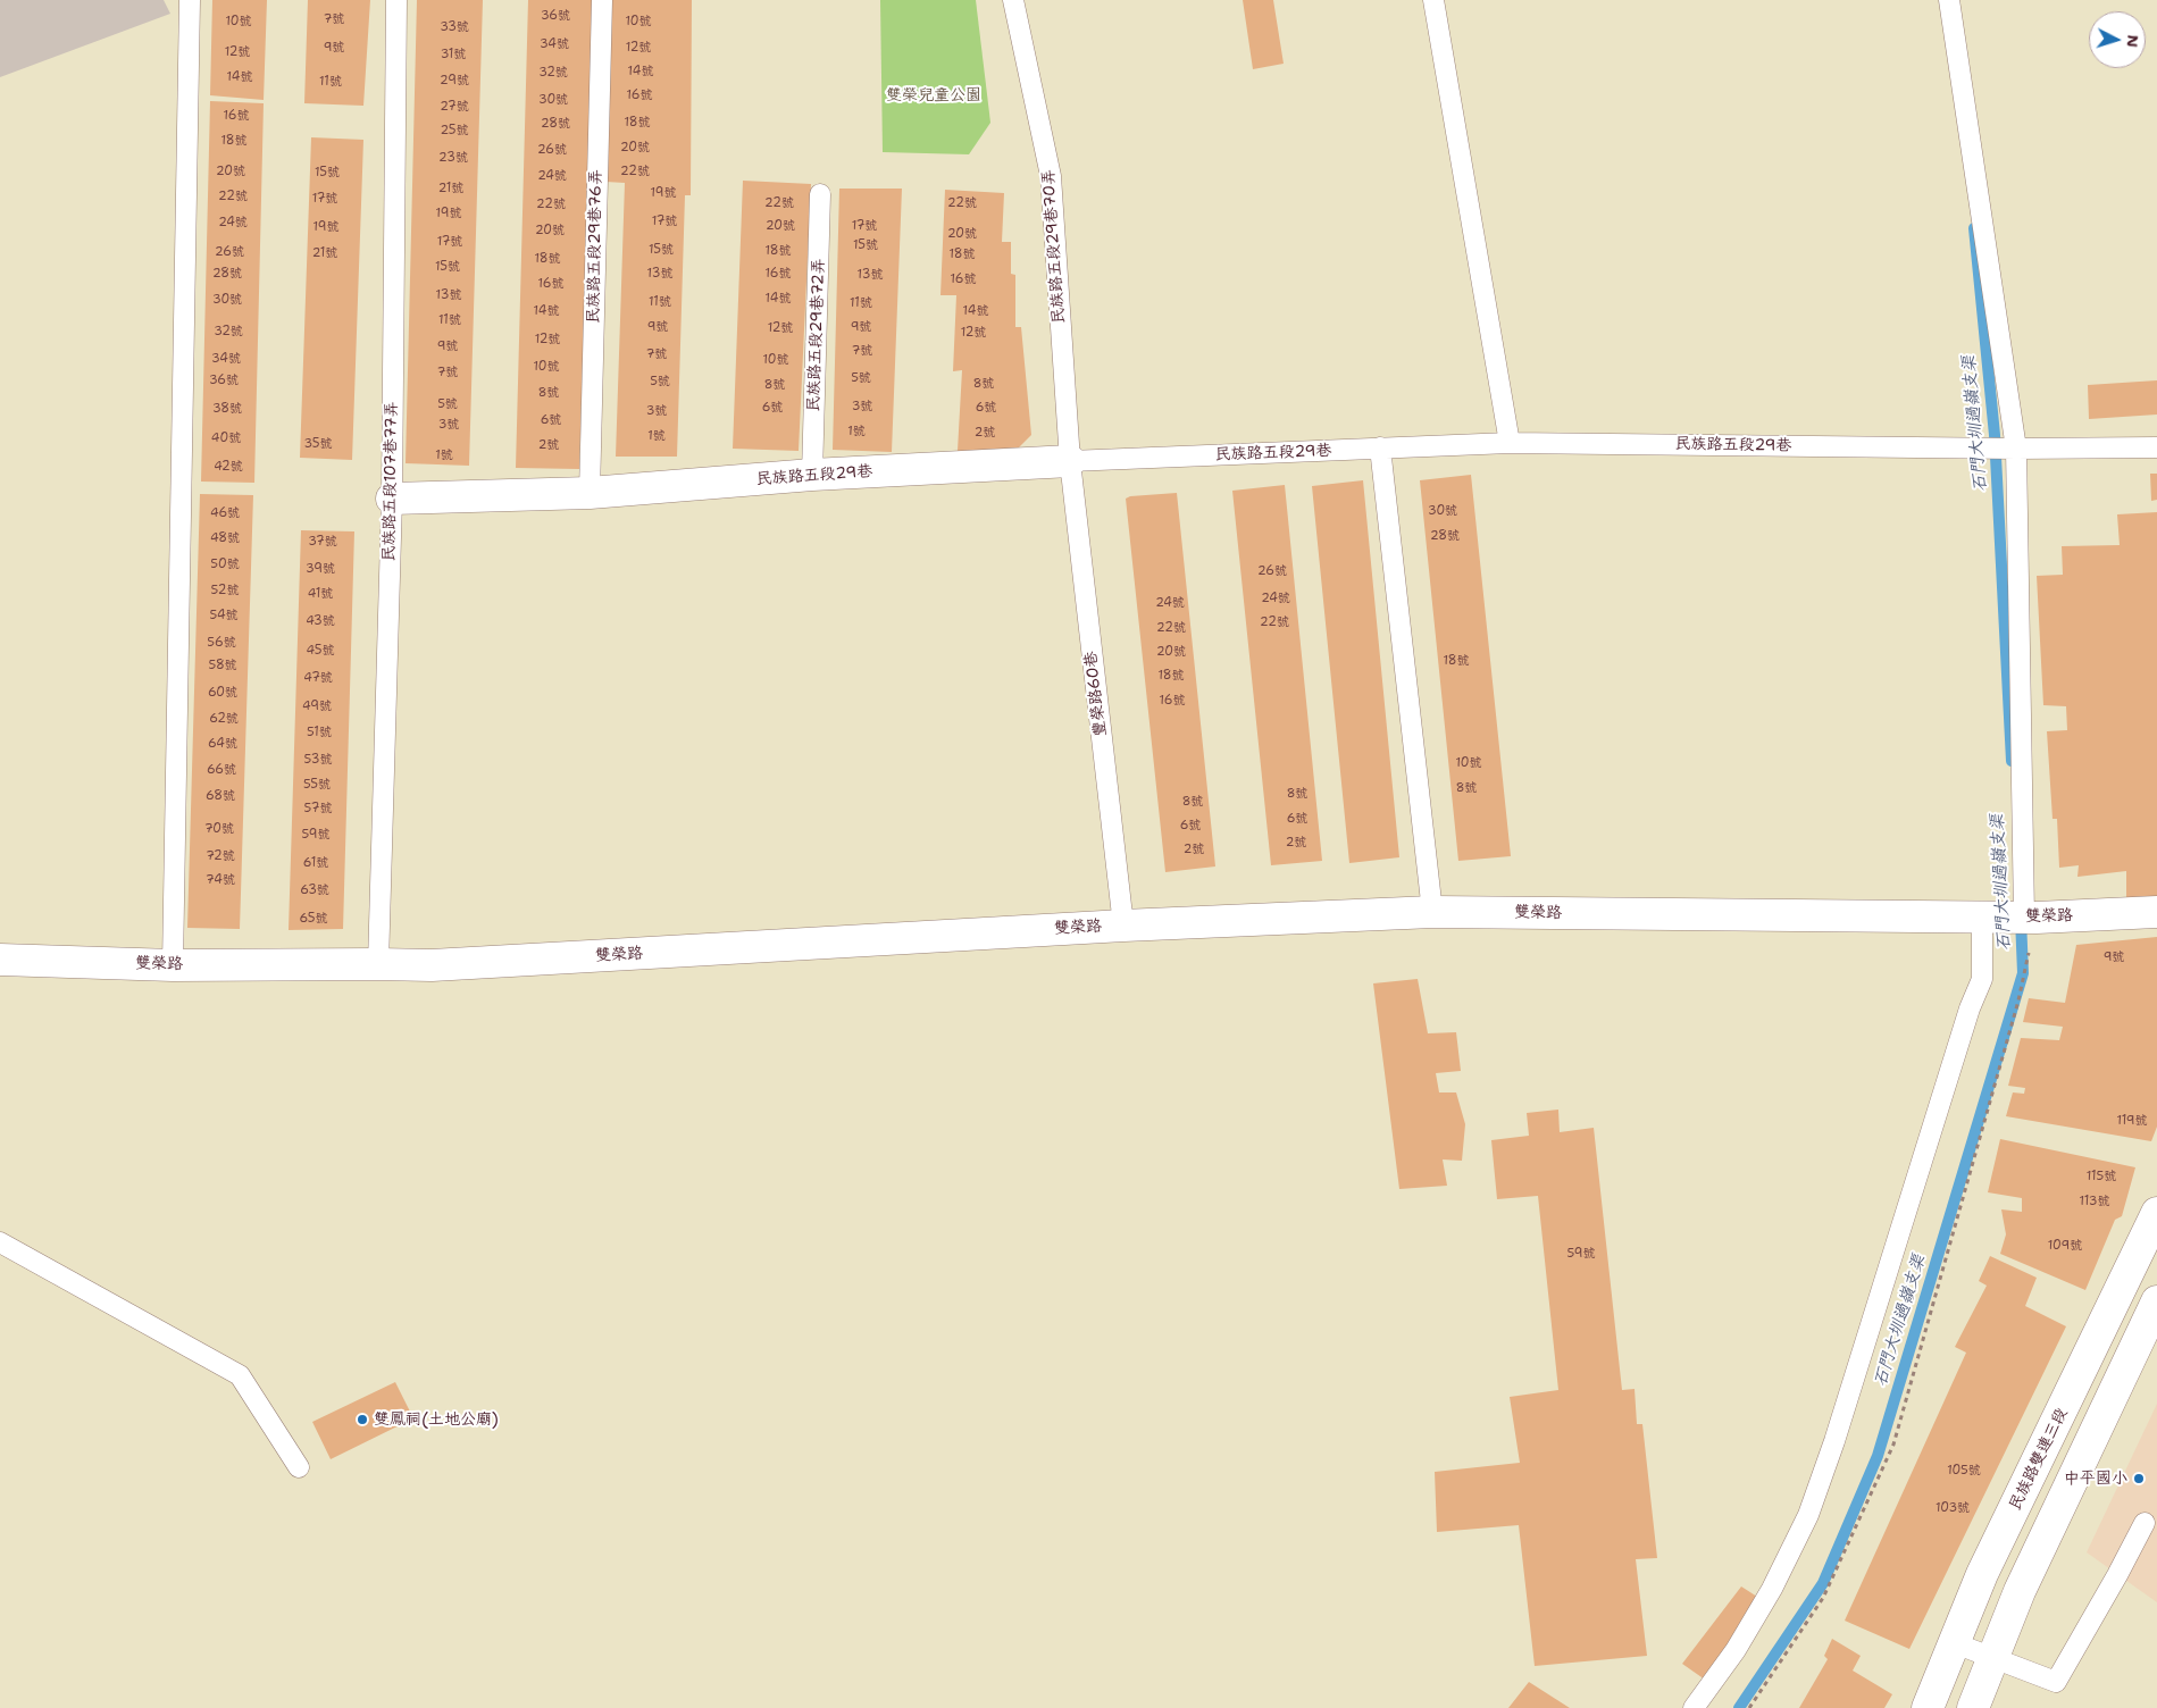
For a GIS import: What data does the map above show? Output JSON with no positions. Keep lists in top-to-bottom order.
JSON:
{
  "streets": {
    "street": ["民族路五段29巷", "雙榮路", "民族路雙連三段"],
    "lane": [
      "民族路五段29巷76弄",
      "民族路五段29巷70弄",
      "民族路五段29巷72弄",
      "民族路五段107巷77弄",
      "豐榮路60巷"
    ]
  },
  "crossings": [
    ["民族路五段29巷76弄", "民族路五段29巷"],
    ["民族路五段29巷70弄", "民族路五段29巷"],
    ["民族路五段29巷70弄", "豐榮路60巷"],
    ["民族路五段29巷72弄", "民族路五段29巷"],
    ["民族路五段29巷", "民族路五段107巷77弄"],
    ["民族路五段29巷", "豐榮路60巷"],
    ["民族路五段107巷77弄", "雙榮路"],
    ["豐榮路60巷", "雙榮路"]
  ],
  "water": ["石門大圳過嶺支渠"],
  "parks": ["雙榮兒童公園"],
  "places": ["雙鳳祠(土地公廟)", "中平國小"],
  "house_numbers": [
    "36號",
    "7號",
    "10號",
    "10號",
    "33號",
    "34號",
    "9號",
    "12號",
    "12號",
    "31號",
    "14號",
    "32號",
    "14號",
    "29號",
    "11號",
    "16號",
    "30號",
    "27號",
    "16號",
    "18號",
    "28號",
    "25號",
    "18號",
    "20號",
    "26號",
    "23號",
    "20號",
    "22號",
    "15號",
    "24號",
    "21號",
    "19號",
    "22號",
    "17號",
    "22號",
    "22號",
    "22號",
    "19號",
    "17號",
    "24號",
    "20號",
    "17號",
    "19號",
    "20號",
    "20號",
    "17號",
    "15號",
    "15號",
    "18號",
    "26號",
    "21號",
    "18號",
    "18號",
    "15號",
    "28號",
    "13號",
    "16號",
    "13號",
    "16號",
    "16號",
    "13號",
    "14號",
    "30號",
    "11號",
    "11號",
    "14號",
    "14號",
    "11號",
    "9號",
    "9號",
    "12號",
    "32號",
    "12號",
    "12號",
    "9號",
    "7號",
    "7號",
    "34號",
    "10號",
    "10號",
    "7號",
    "5號",
    "36號",
    "5號",
    "8號",
    "8號",
    "8號",
    "5號",
    "3號",
    "6號",
    "6號",
    "38號",
    "3號",
    "6號",
    "3號",
    "1號",
    "2號",
    "1號",
    "40號",
    "35號",
    "2號",
    "1號",
    "42號",
    "30號",
    "46號",
    "28號",
    "48號",
    "37號",
    "50號",
    "39號",
    "26號",
    "52號",
    "41號",
    "24號",
    "24號",
    "54號",
    "43號",
    "22號",
    "22號",
    "56號",
    "45號",
    "20號",
    "18號",
    "58號",
    "18號",
    "47號",
    "60號",
    "16號",
    "49號",
    "62號",
    "51號",
    "64號",
    "53號",
    "10號",
    "66號",
    "55號",
    "8號",
    "8號",
    "68號",
    "8號",
    "57號",
    "6號",
    "6號",
    "70號",
    "59號",
    "2號",
    "2號",
    "72號",
    "61號",
    "74號",
    "63號",
    "65號",
    "9號",
    "119號",
    "115號",
    "113號",
    "109號",
    "59號",
    "105號",
    "103號"
  ],
  "north": "right"
}
